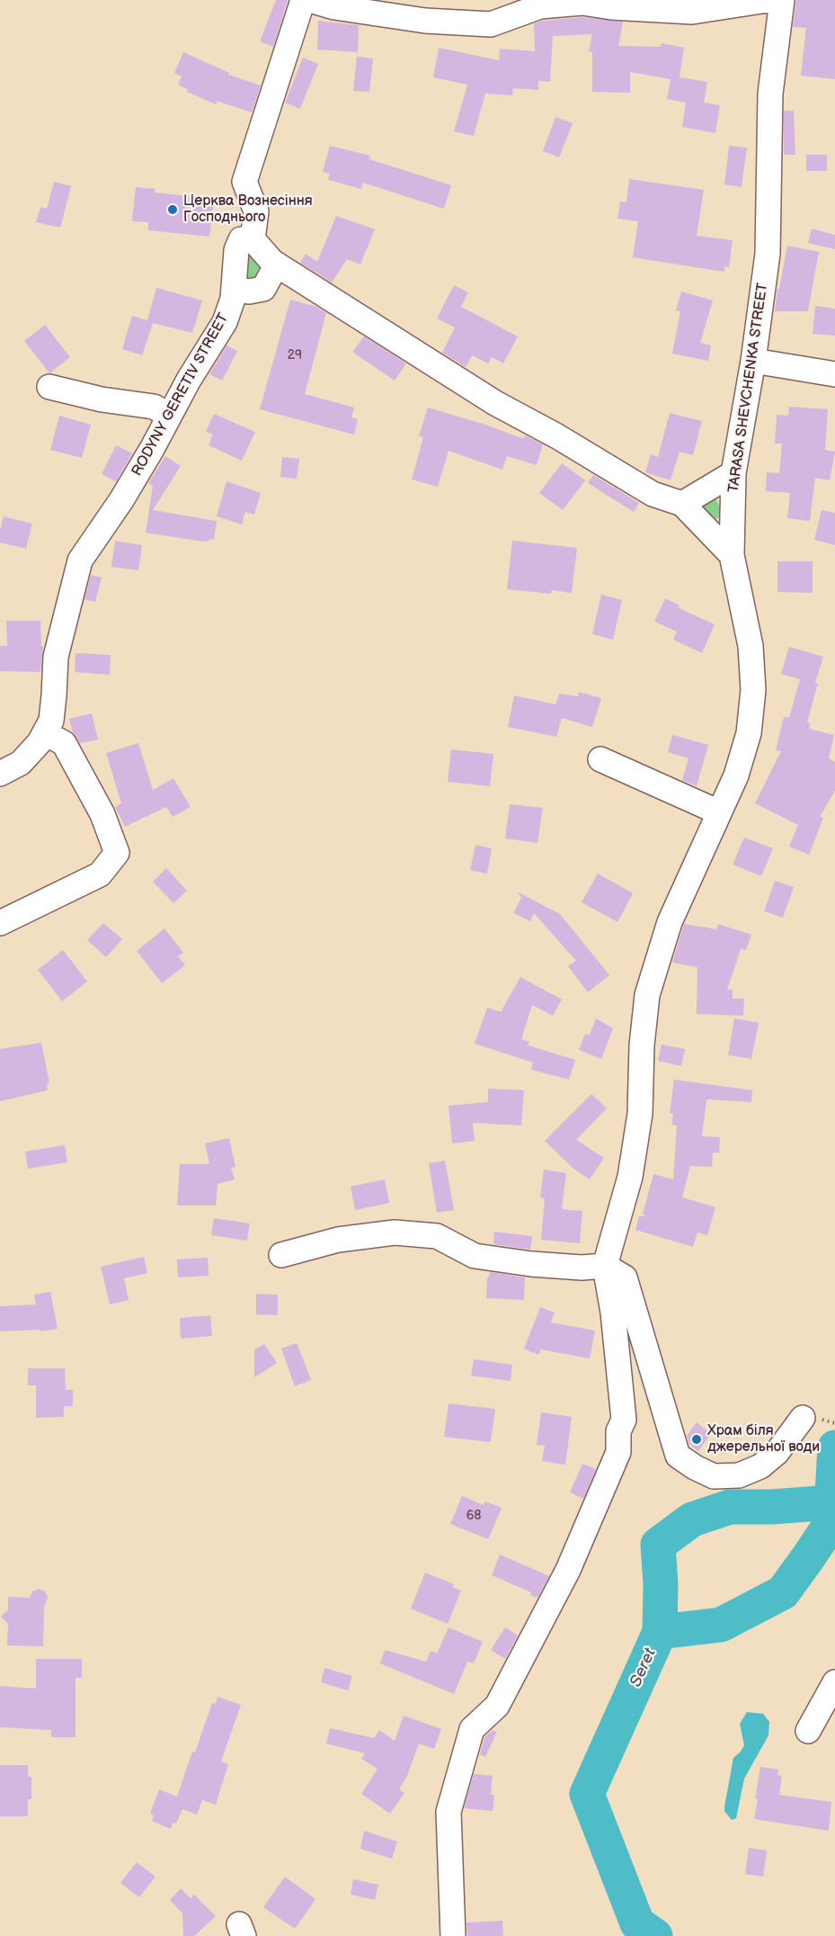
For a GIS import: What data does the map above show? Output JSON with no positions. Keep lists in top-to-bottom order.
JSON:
{
  "streets": {
    "street": ["TARASA SHEVCHENKA STREET", "RODYNY GERETIV STREET"]
  },
  "water": ["Seret"],
  "places": ["Церква Вознесіння Господнього", "Храм біля джерельної води"],
  "house_numbers": ["29", "68"]
}
